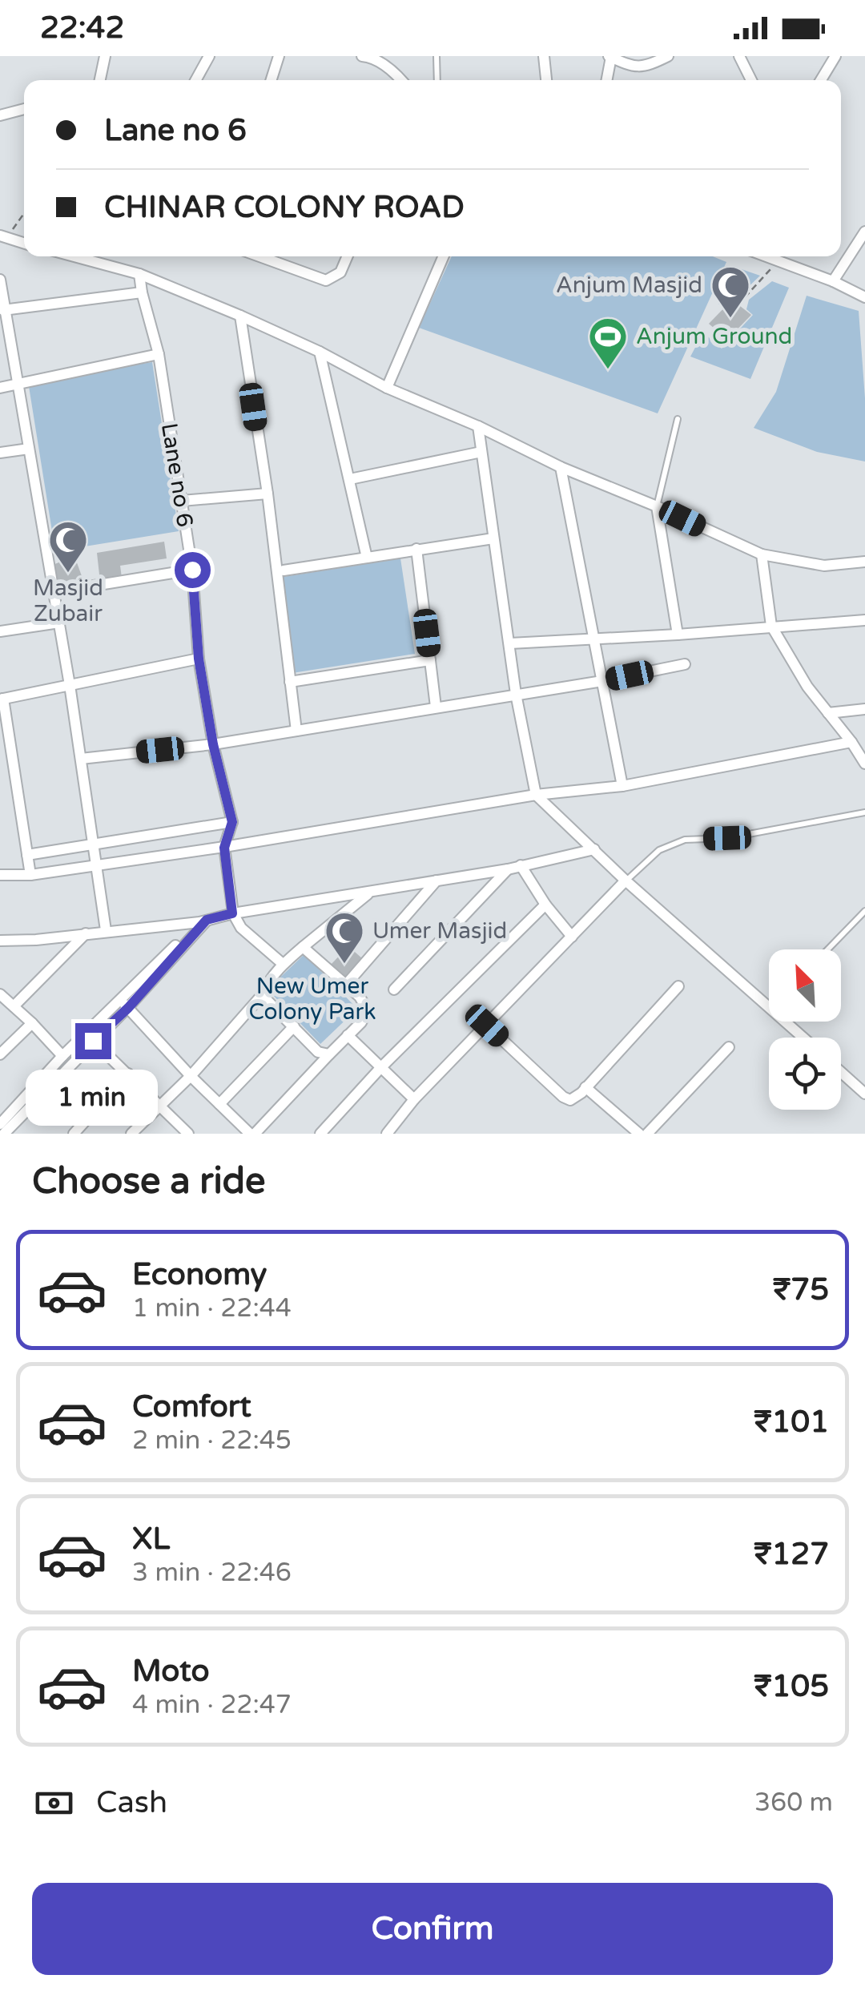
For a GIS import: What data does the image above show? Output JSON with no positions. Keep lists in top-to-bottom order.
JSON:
{
  "streets": {
    "street": ["Lane no 6"]
  },
  "parks": ["New Umer Colony Park"],
  "places": {
    "mosque": ["Anjum Masjid", "Masjid Zubair", "Umer Masjid"],
    "sports": ["Anjum Ground"]
  },
  "north": "top left",
  "page": {
    "status": "22:42",
    "banner": ["Lane no 6", "CHINAR COLONY ROAD"],
    "bubble": "1 min",
    "heading": "Choose a ride",
    "list": [
      {
        "name": "Economy",
        "note": "1 min · 22:44",
        "value": "₹75"
      },
      {
        "name": "Comfort",
        "note": "2 min · 22:45",
        "value": "₹101"
      },
      {
        "name": "XL",
        "note": "3 min · 22:46",
        "value": "₹127"
      },
      {
        "name": "Moto",
        "note": "4 min · 22:47",
        "value": "₹105"
      }
    ],
    "pay": ["Cash", "360 m"],
    "buttons": "Confirm"
  }
}
